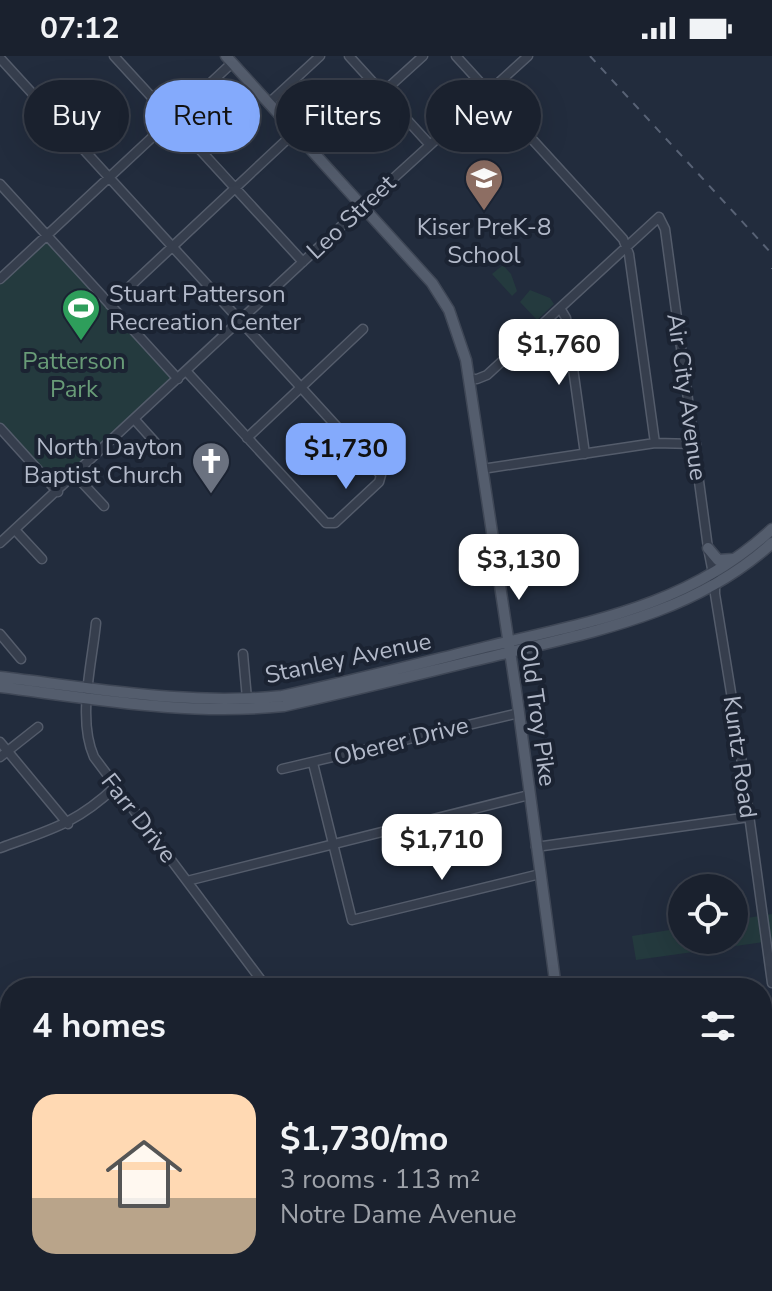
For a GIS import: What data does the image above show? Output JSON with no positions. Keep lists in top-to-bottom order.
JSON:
{
  "streets": {
    "main road": ["Stanley Avenue", "Old Troy Pike"],
    "street": [
      "Leo Street",
      "Air City Avenue",
      "Oberer Drive",
      "Kuntz Road",
      "Farr Drive"
    ]
  },
  "crossings": [
    ["Leo Street", "Old Troy Pike"],
    ["Air City Avenue", "Stanley Avenue"],
    ["Air City Avenue", "Kuntz Road"],
    ["Stanley Avenue", "Old Troy Pike"],
    ["Stanley Avenue", "Kuntz Road"],
    ["Stanley Avenue", "Farr Drive"],
    ["Old Troy Pike", "Oberer Drive"]
  ],
  "parks": ["Patterson Park"],
  "places": {
    "school or university": ["Kiser PreK-8 School"],
    "sports": ["Stuart Patterson Recreation Center"],
    "church": ["North Dayton Baptist Church"]
  },
  "page": {
    "status": "07:12",
    "chip": [
      "Buy",
      "Rent",
      "Filters",
      "New"
    ],
    "price": [
      "$1,760",
      "$1,730",
      "$3,130",
      "$1,710"
    ],
    "heading": "4 homes",
    "list": [
      {
        "name": "$1,730/mo",
        "note": "3 rooms · 113 m² · Notre Dame Avenue"
      }
    ]
  }
}
